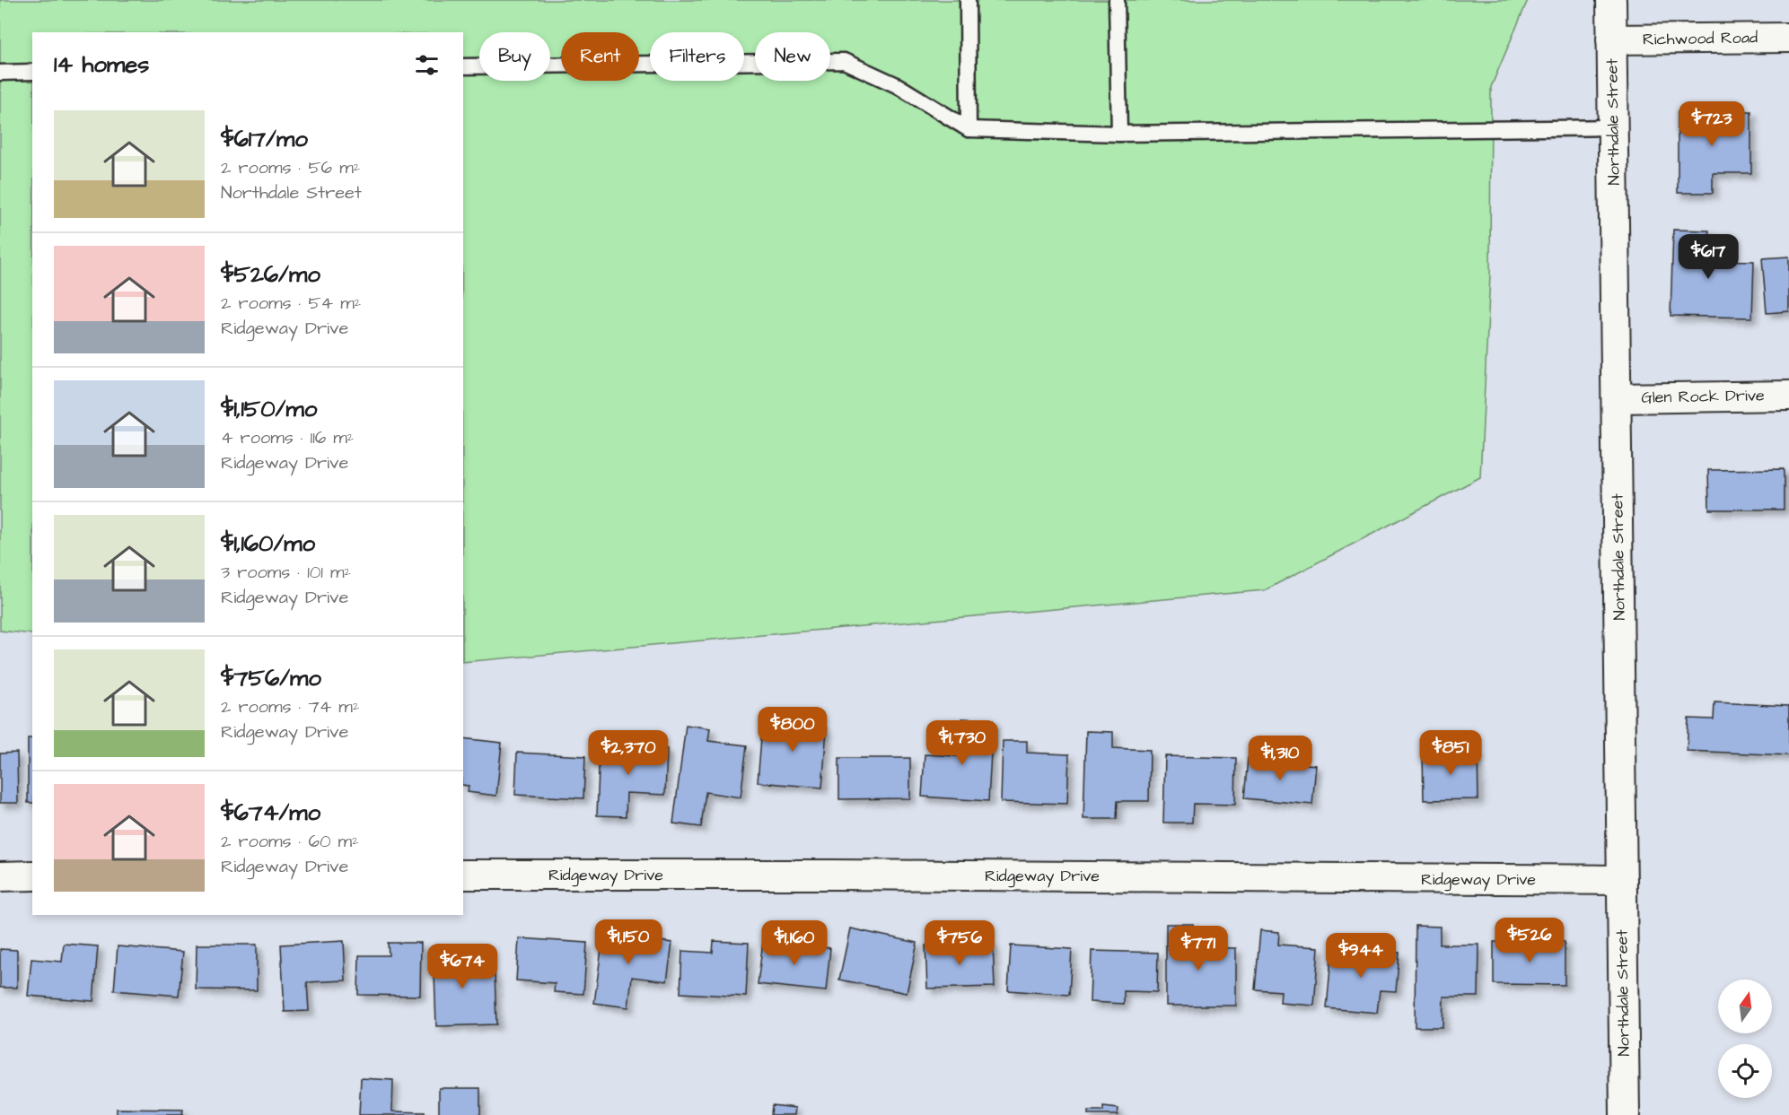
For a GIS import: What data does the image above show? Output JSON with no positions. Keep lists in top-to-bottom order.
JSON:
{
  "streets": {
    "street": [
      "Richwood Road",
      "Northdale Street",
      "Glen Rock Drive",
      "Ridgeway Drive"
    ]
  },
  "crossings": [
    ["Richwood Road", "Northdale Street"],
    ["Northdale Street", "Glen Rock Drive"],
    ["Northdale Street", "Ridgeway Drive"]
  ],
  "north": "top",
  "page": {
    "chip": [
      "Buy",
      "Rent",
      "Filters",
      "New"
    ],
    "heading": "14 homes",
    "list": [
      {
        "name": "$617/mo",
        "note": "2 rooms · 56 m² · Northdale Street"
      },
      {
        "name": "$526/mo",
        "note": "2 rooms · 54 m² · Ridgeway Drive"
      },
      {
        "name": "$1,150/mo",
        "note": "4 rooms · 116 m² · Ridgeway Drive"
      },
      {
        "name": "$1,160/mo",
        "note": "3 rooms · 101 m² · Ridgeway Drive"
      },
      {
        "name": "$756/mo",
        "note": "2 rooms · 74 m² · Ridgeway Drive"
      },
      {
        "name": "$674/mo",
        "note": "2 rooms · 60 m² · Ridgeway Drive"
      }
    ],
    "price": [
      "$723",
      "$617",
      "$800",
      "$1,730",
      "$2,370",
      "$851",
      "$1,310",
      "$526",
      "$1,150",
      "$1,160",
      "$756",
      "$771",
      "$944",
      "$674"
    ]
  }
}
